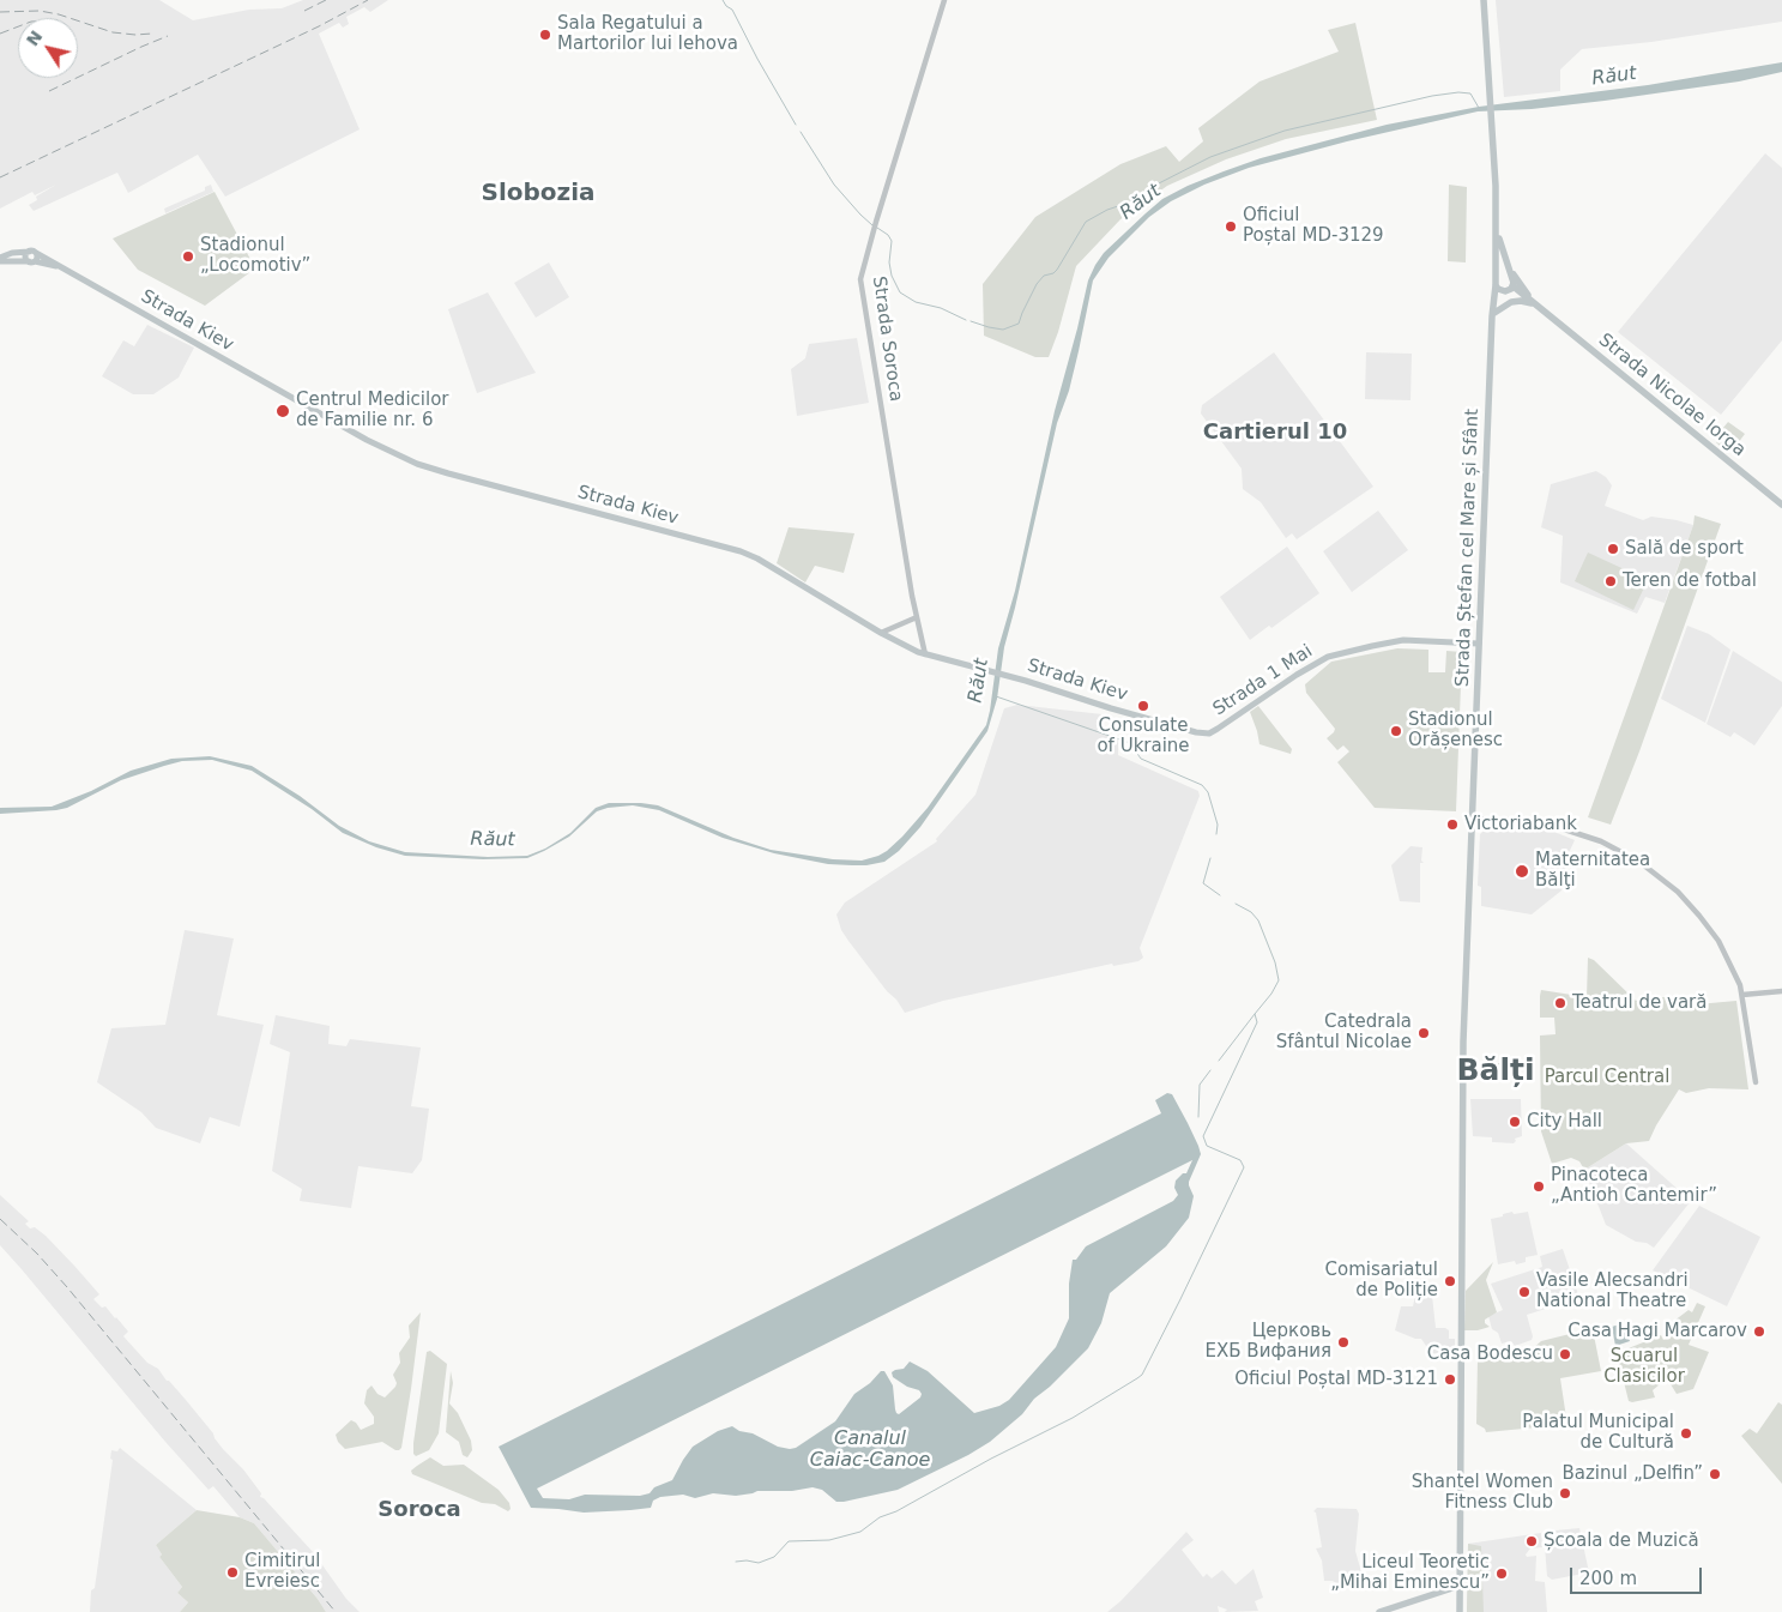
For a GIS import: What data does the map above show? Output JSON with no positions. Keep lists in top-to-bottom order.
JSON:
{
  "streets": {
    "main road": [
      "Strada Kiev",
      "Strada Nicolae Iorga",
      "Strada Ștefan cel Mare și Sfânt",
      "Strada 1 Mai"
    ],
    "street": ["Strada Soroca"]
  },
  "crossings": [
    ["Strada Kiev", "Strada Soroca"],
    ["Strada Kiev", "Strada 1 Mai"],
    ["Strada Nicolae Iorga", "Strada Ștefan cel Mare și Sfânt"],
    ["Strada Ștefan cel Mare și Sfânt", "Strada 1 Mai"]
  ],
  "districts": [
    "Slobozia",
    "Cartierul 10",
    "Bălți",
    "Soroca"
  ],
  "water": ["Răut", "Canalul Caiac-Canoe"],
  "parks": ["Parcul Central", "Scuarul Clasicilor"],
  "places": [
    "Sala Regatului a Martorilor lui Iehova",
    "Oficiul Poștal MD-3129",
    "Stadionul „Locomotiv”",
    "Centrul Medicilor de Familie nr. 6",
    "Sală de sport",
    "Teren de fotbal",
    "Consulate of Ukraine",
    "Stadionul Orășenesc",
    "Victoriabank",
    "Maternitatea Bălţi",
    "Teatrul de vară",
    "Catedrala Sfântul Nicolae",
    "City Hall",
    "Pinacoteca „Antioh Cantemir”",
    "Comisariatul de Poliție",
    "Vasile Alecsandri National Theatre",
    "Casa Hagi Marcarov",
    "Церковь ЕХБ Вифания",
    "Casa Bodescu",
    "Oficiul Poștal MD-3121",
    "Palatul Municipal de Cultură",
    "Bazinul „Delfin”",
    "Shantel Women Fitness Club",
    "Școala de Muzică",
    "Cimitirul Evreiesc",
    "Liceul Teoretic „Mihai Eminescu”"
  ],
  "scale_bar": "200 m",
  "north": "top left"
}
